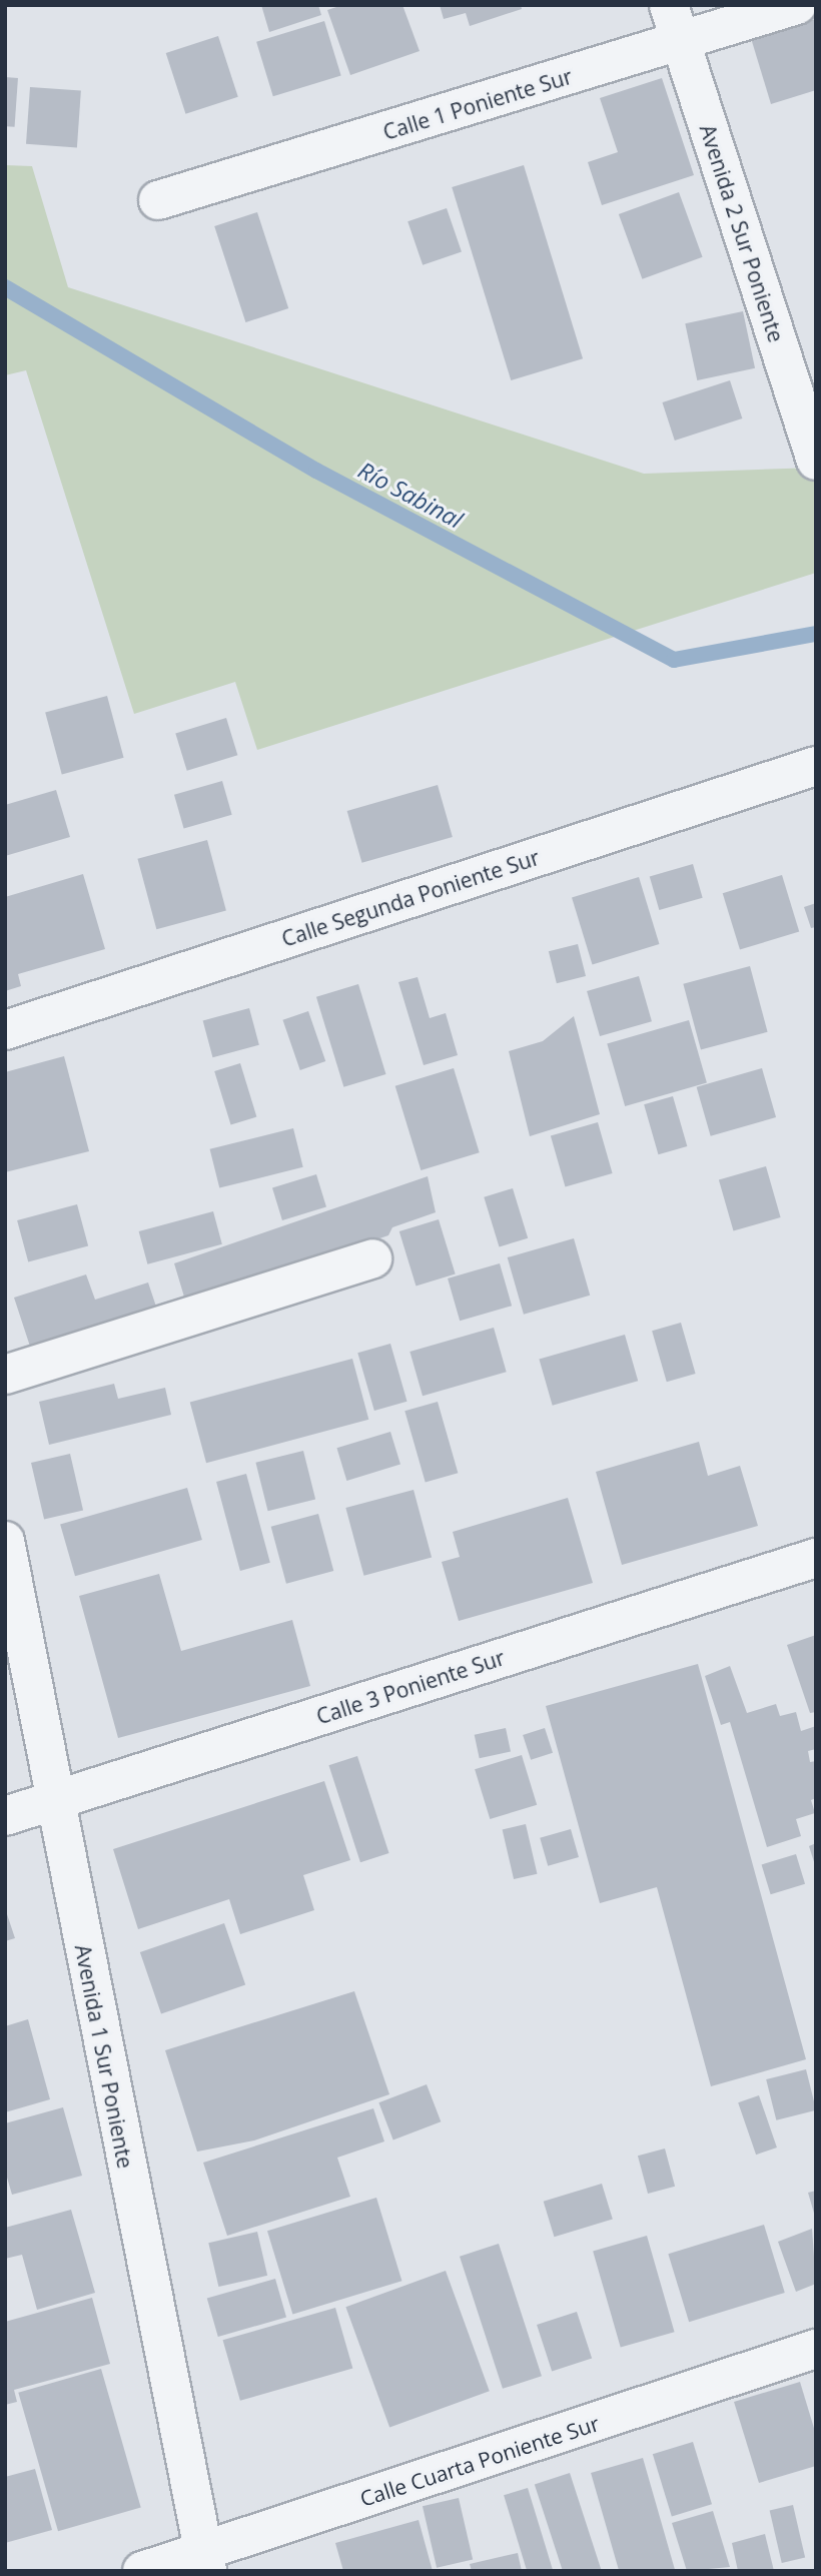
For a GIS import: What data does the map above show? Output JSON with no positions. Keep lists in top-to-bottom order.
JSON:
{
  "streets": {
    "street": [
      "Calle 1 Poniente Sur",
      "Avenida 2 Sur Poniente",
      "Calle Segunda Poniente Sur",
      "Calle 3 Poniente Sur",
      "Avenida 1 Sur Poniente",
      "Calle Cuarta Poniente Sur"
    ]
  },
  "crossings": [
    ["Calle 1 Poniente Sur", "Avenida 2 Sur Poniente"],
    ["Calle 3 Poniente Sur", "Avenida 1 Sur Poniente"],
    ["Avenida 1 Sur Poniente", "Calle Cuarta Poniente Sur"]
  ],
  "water": ["Río Sabinal"]
}
